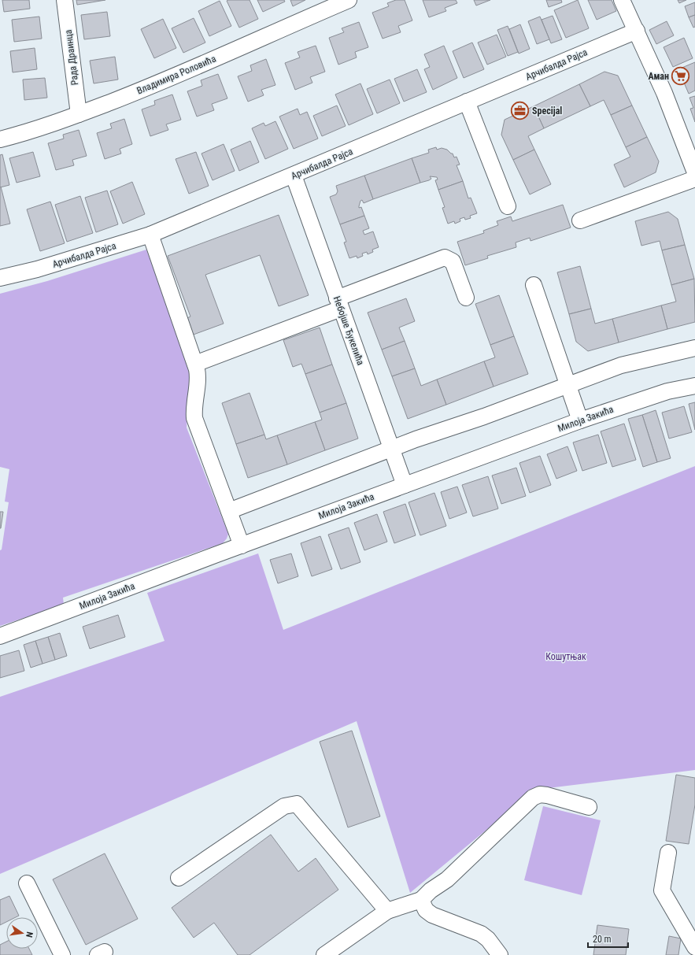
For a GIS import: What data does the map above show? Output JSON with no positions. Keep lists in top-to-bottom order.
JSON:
{
  "streets": {
    "street": [
      "Рада Драинца",
      "Арчибалда Рајса",
      "Владимира Роловића",
      "Небојше Ђукелића",
      "Милоја Закића"
    ]
  },
  "crossings": [
    ["Рада Драинца", "Владимира Роловића"],
    ["Арчибалда Рајса", "Небојше Ђукелића"],
    ["Небојше Ђукелића", "Милоја Закића"]
  ],
  "parks": ["Кошутњак"],
  "places": {
    "supermarket": ["Аман"],
    "office": ["Specijal"]
  },
  "scale_bar": "20 m",
  "north": "right"
}
